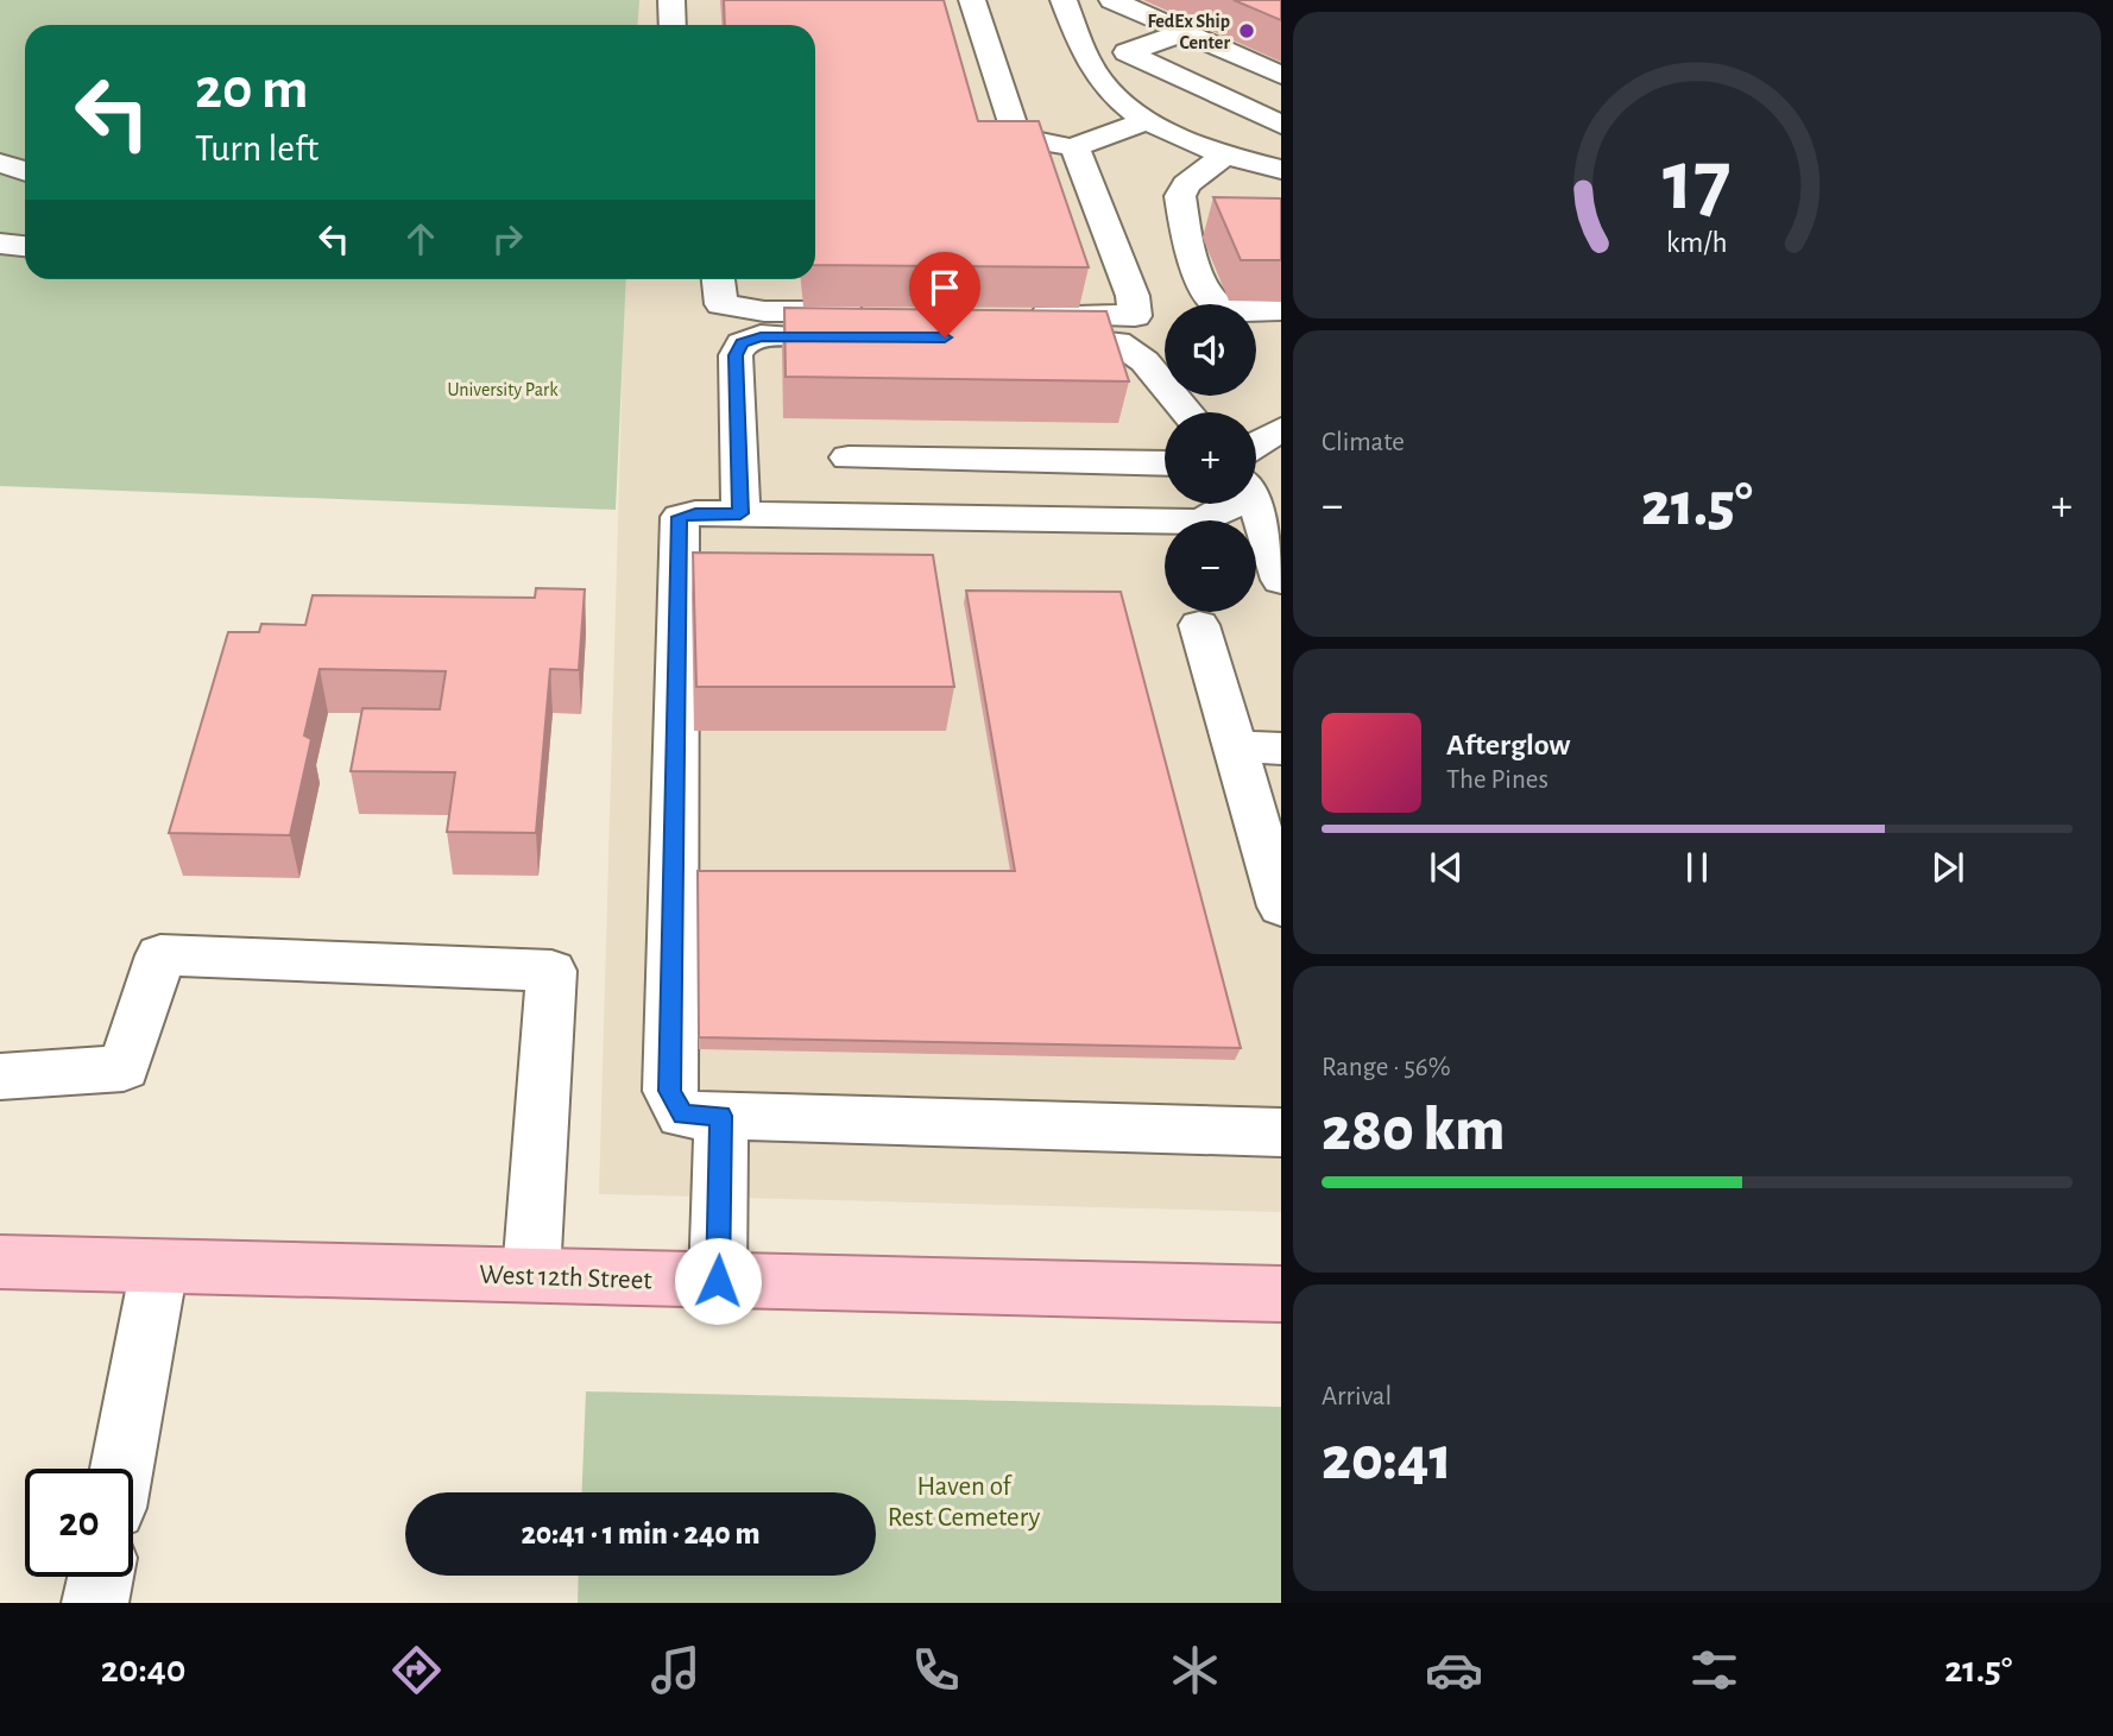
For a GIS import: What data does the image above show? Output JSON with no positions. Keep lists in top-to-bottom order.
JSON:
{
  "streets": {
    "main road": ["West 12th Street"]
  },
  "parks": ["University Park", "Haven of Rest Cemetery"],
  "places": ["FedEx Ship Center"],
  "page": {
    "turn": ["20 m", "Turn left"],
    "map_buttons": ["+", "−"],
    "tile": [
      "Climate",
      ["Range · 56%", "280 km"],
      ["Arrival", "20:41"]
    ],
    "heat": ["−", "21.5°", "+"],
    "song": ["Afterglow", "The Pines"],
    "limit": "20",
    "trip": "20:41 · 1 min · 240 m",
    "tabs": ["20:40", "21.5°"],
    "gauge": ["17", "km/h"]
  }
}
